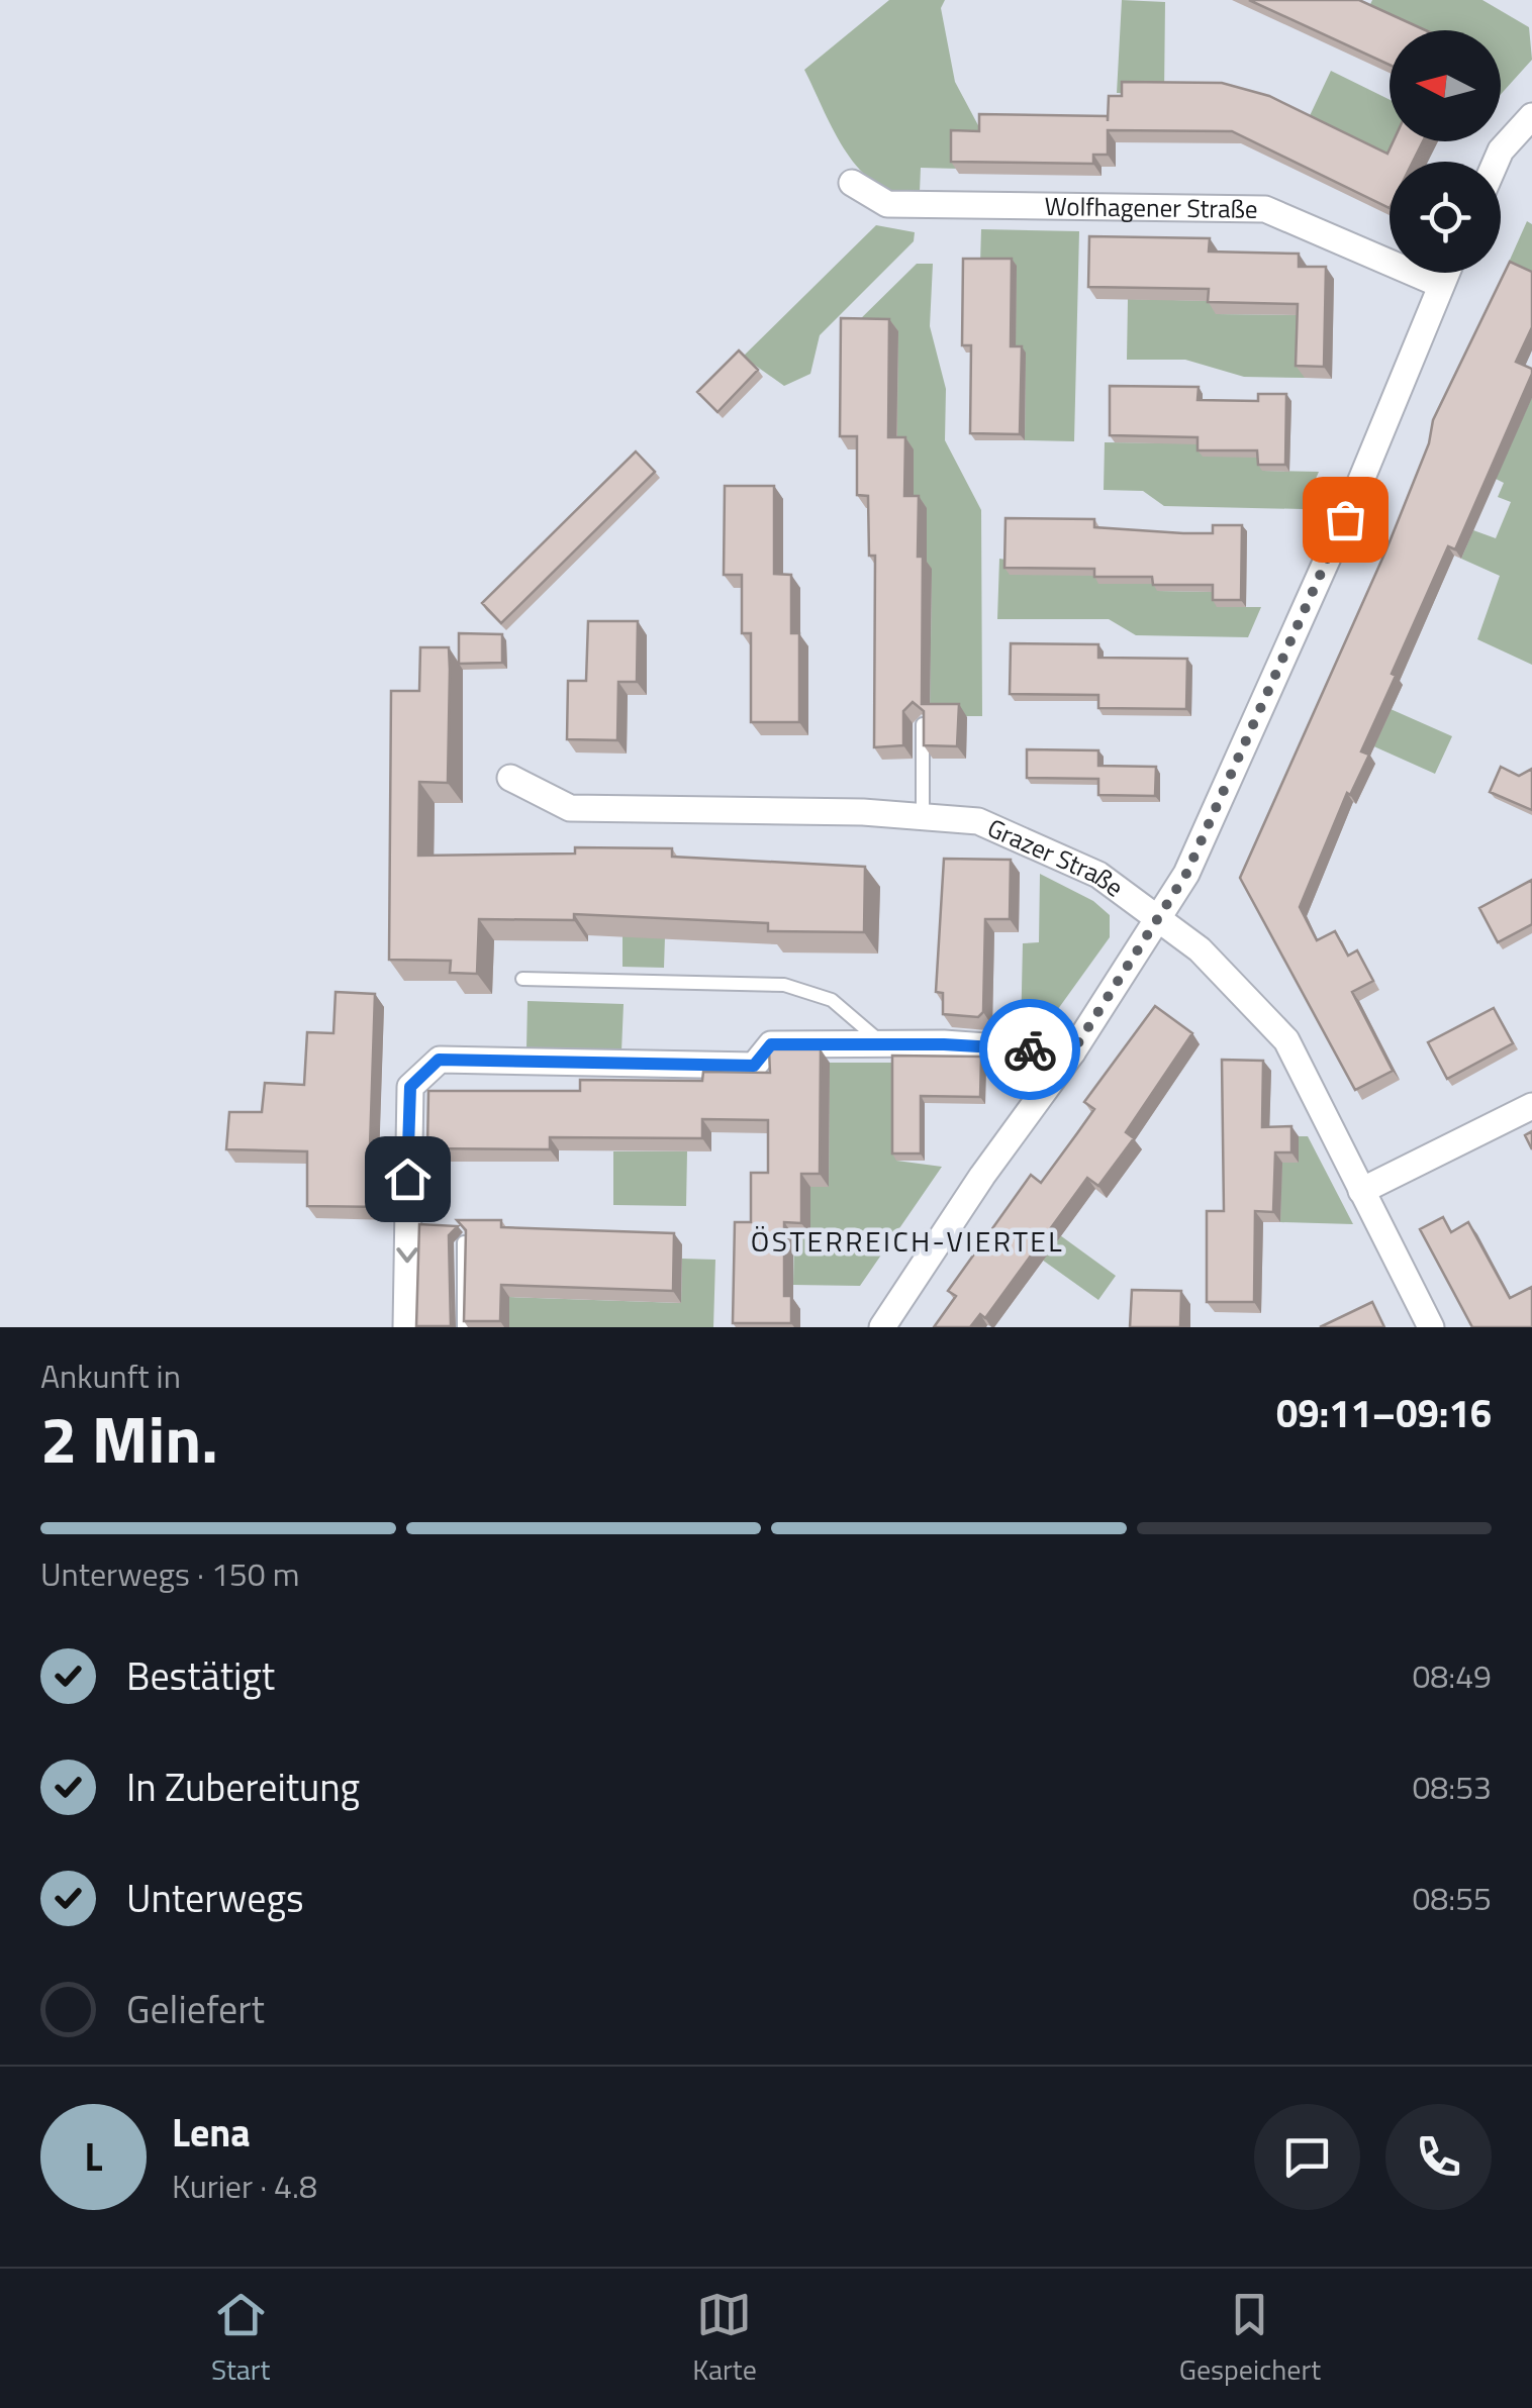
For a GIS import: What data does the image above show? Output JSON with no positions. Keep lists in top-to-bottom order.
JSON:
{
  "streets": {
    "street": ["Wolfhagener Straße", "Grazer Straße"]
  },
  "districts": ["ÖSTERREICH-VIERTEL"],
  "north": "left",
  "page": {
    "heading": ["2 Min.", "Ankunft in", "09:11–09:16"],
    "panel": ["Lena", "Kurier · 4.8"],
    "bar": "Unterwegs · 150 m",
    "list": [
      ["Bestätigt", "08:49"],
      ["In Zubereitung", "08:53"],
      ["Unterwegs", "08:55"],
      "Geliefert"
    ],
    "round": "L",
    "tabs": ["Start", "Karte", "Gespeichert"]
  }
}
